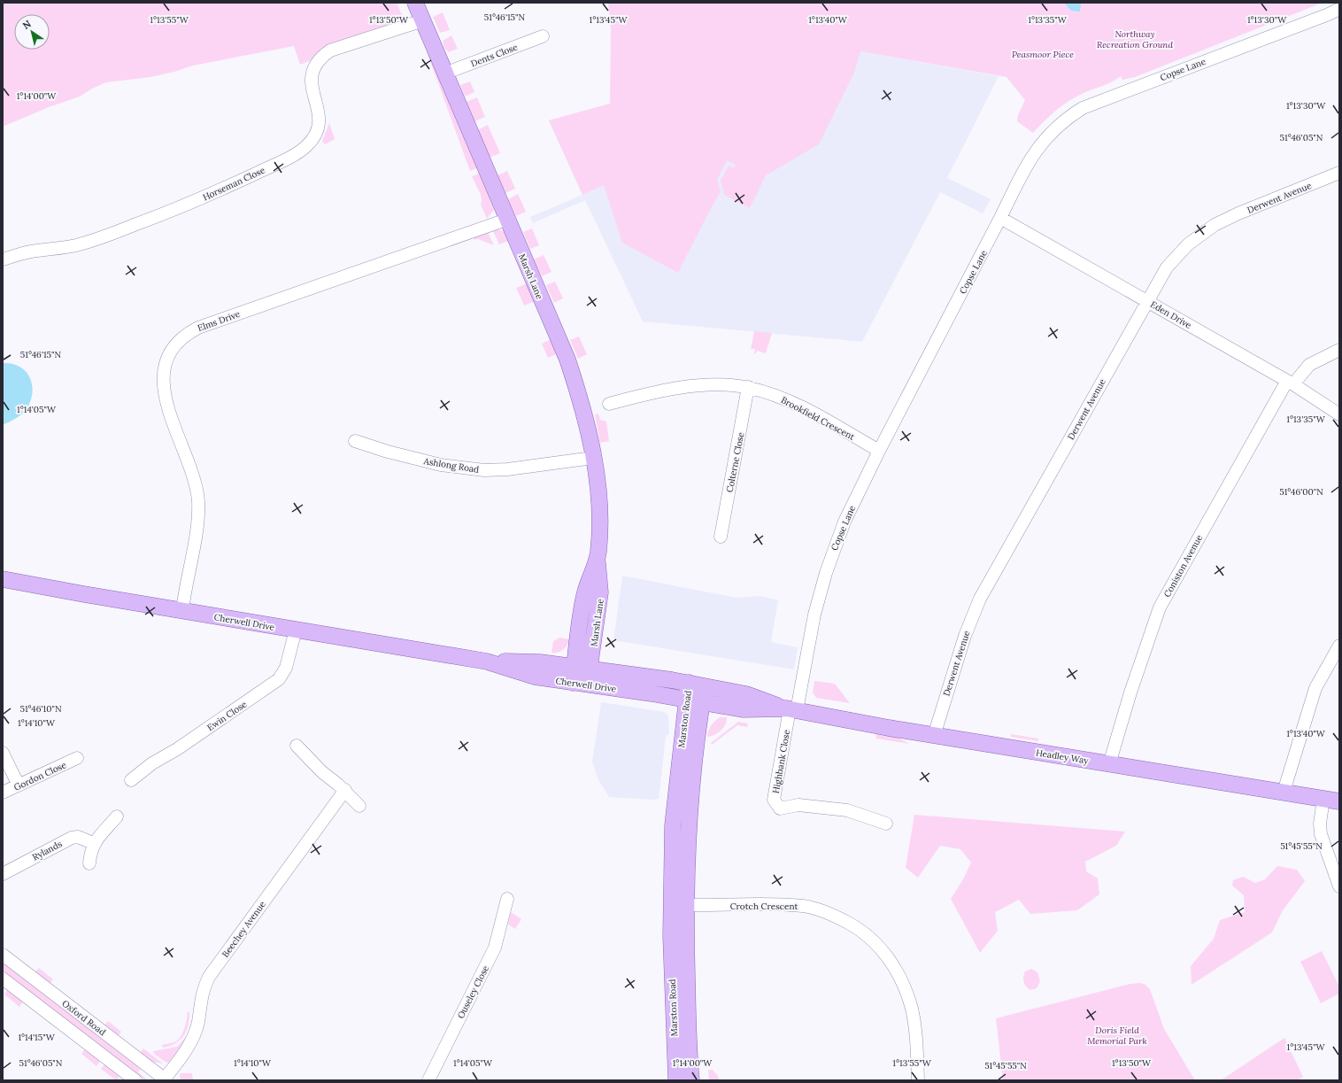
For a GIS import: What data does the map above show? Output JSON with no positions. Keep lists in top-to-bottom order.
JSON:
{
  "streets": {
    "main road": [
      "Marsh Lane",
      "Cherwell Drive",
      "Marston Road",
      "Headley Way"
    ],
    "street": [
      "Dents Close",
      "Copse Lane",
      "Horseman Close",
      "Derwent Avenue",
      "Eden Drive",
      "Elms Drive",
      "Brookfield Crescent",
      "Colterne Close",
      "Ashlong Road",
      "Coniston Avenue",
      "Ewin Close",
      "Highbank Close",
      "Gordon Close",
      "Rylands",
      "Crotch Crescent",
      "Beechey Avenue",
      "Ouseley Close",
      "Oxford Road"
    ]
  },
  "crossings": [
    ["Dents Close", "Marsh Lane"],
    ["Copse Lane", "Eden Drive"],
    ["Copse Lane", "Brookfield Crescent"],
    ["Copse Lane", "Headley Way"],
    ["Copse Lane", "Highbank Close"],
    ["Horseman Close", "Marsh Lane"],
    ["Derwent Avenue", "Eden Drive"],
    ["Derwent Avenue", "Headley Way"],
    ["Marsh Lane", "Elms Drive"],
    ["Marsh Lane", "Ashlong Road"],
    ["Marsh Lane", "Cherwell Drive"],
    ["Eden Drive", "Coniston Avenue"],
    ["Elms Drive", "Cherwell Drive"],
    ["Brookfield Crescent", "Colterne Close"],
    ["Coniston Avenue", "Headley Way"],
    ["Cherwell Drive", "Ewin Close"],
    ["Cherwell Drive", "Marston Road"],
    ["Cherwell Drive", "Headley Way"],
    ["Marston Road", "Headley Way"],
    ["Marston Road", "Crotch Crescent"],
    ["Headley Way", "Highbank Close"],
    ["Beechey Avenue", "Oxford Road"]
  ],
  "parks": ["Northway Recreation Ground", "Peasmoor Piece", "Doris Field Memorial Park"],
  "north": "top left",
  "coordinates": [
    "51°46'15\"N",
    "1°13'55\"W",
    "1°13'50\"W",
    "1°13'30\"W",
    "1°13'45\"W",
    "1°13'40\"W",
    "1°13'35\"W",
    "1°14'00\"W",
    "51°46'05\"N",
    "1°14'05\"W",
    "51°46'00\"N",
    "51°46'10\"N",
    "1°14'10\"W",
    "51°45'55\"N",
    "1°14'15\"W"
  ]
}
